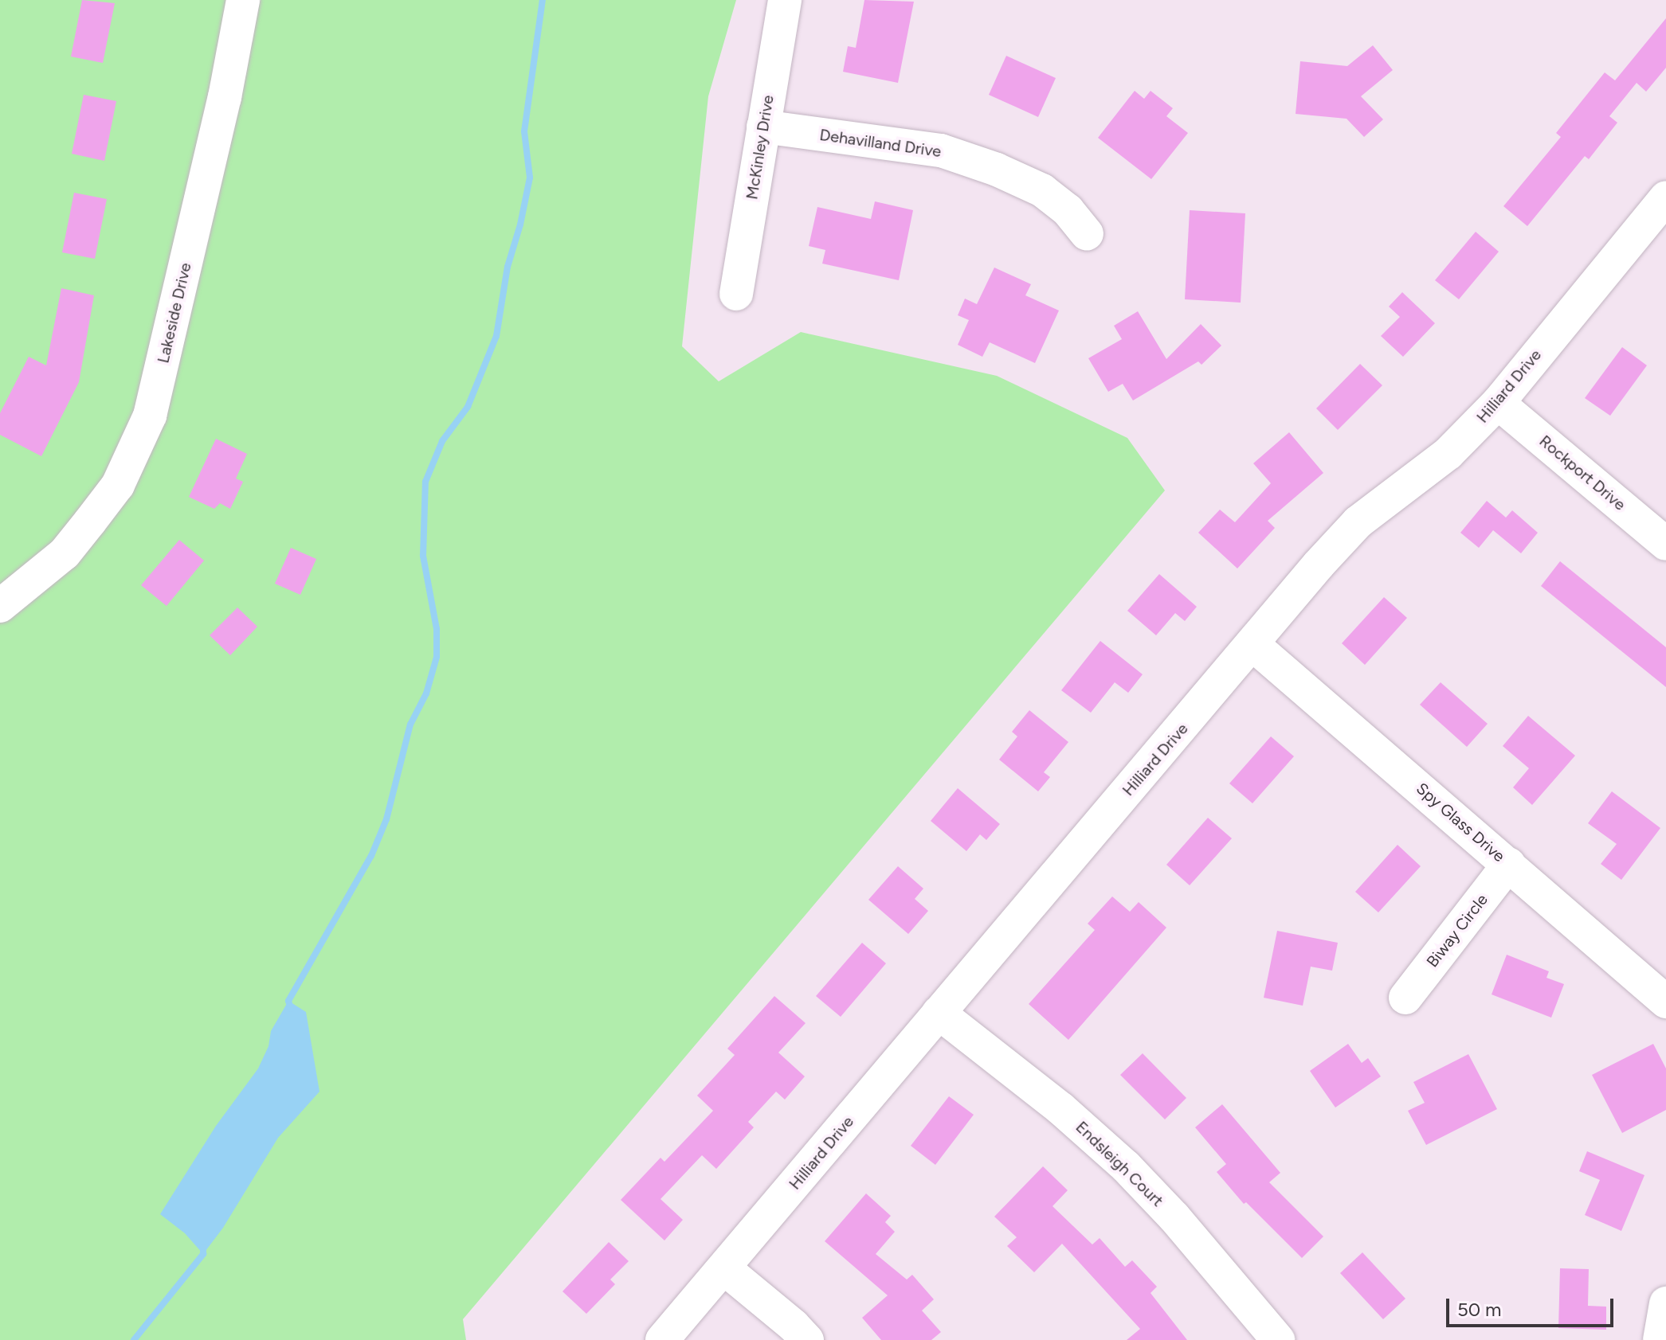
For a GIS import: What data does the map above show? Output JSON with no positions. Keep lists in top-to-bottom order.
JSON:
{
  "streets": {
    "street": [
      "Dehavilland Drive",
      "McKinley Drive",
      "Lakeside Drive",
      "Hilliard Drive",
      "Rockport Drive",
      "Spy Glass Drive",
      "Biway Circle",
      "Endsleigh Court"
    ]
  },
  "crossings": [
    ["Dehavilland Drive", "McKinley Drive"],
    ["Hilliard Drive", "Rockport Drive"],
    ["Hilliard Drive", "Spy Glass Drive"],
    ["Hilliard Drive", "Endsleigh Court"],
    ["Spy Glass Drive", "Biway Circle"]
  ],
  "scale_bar": "50 m"
}
